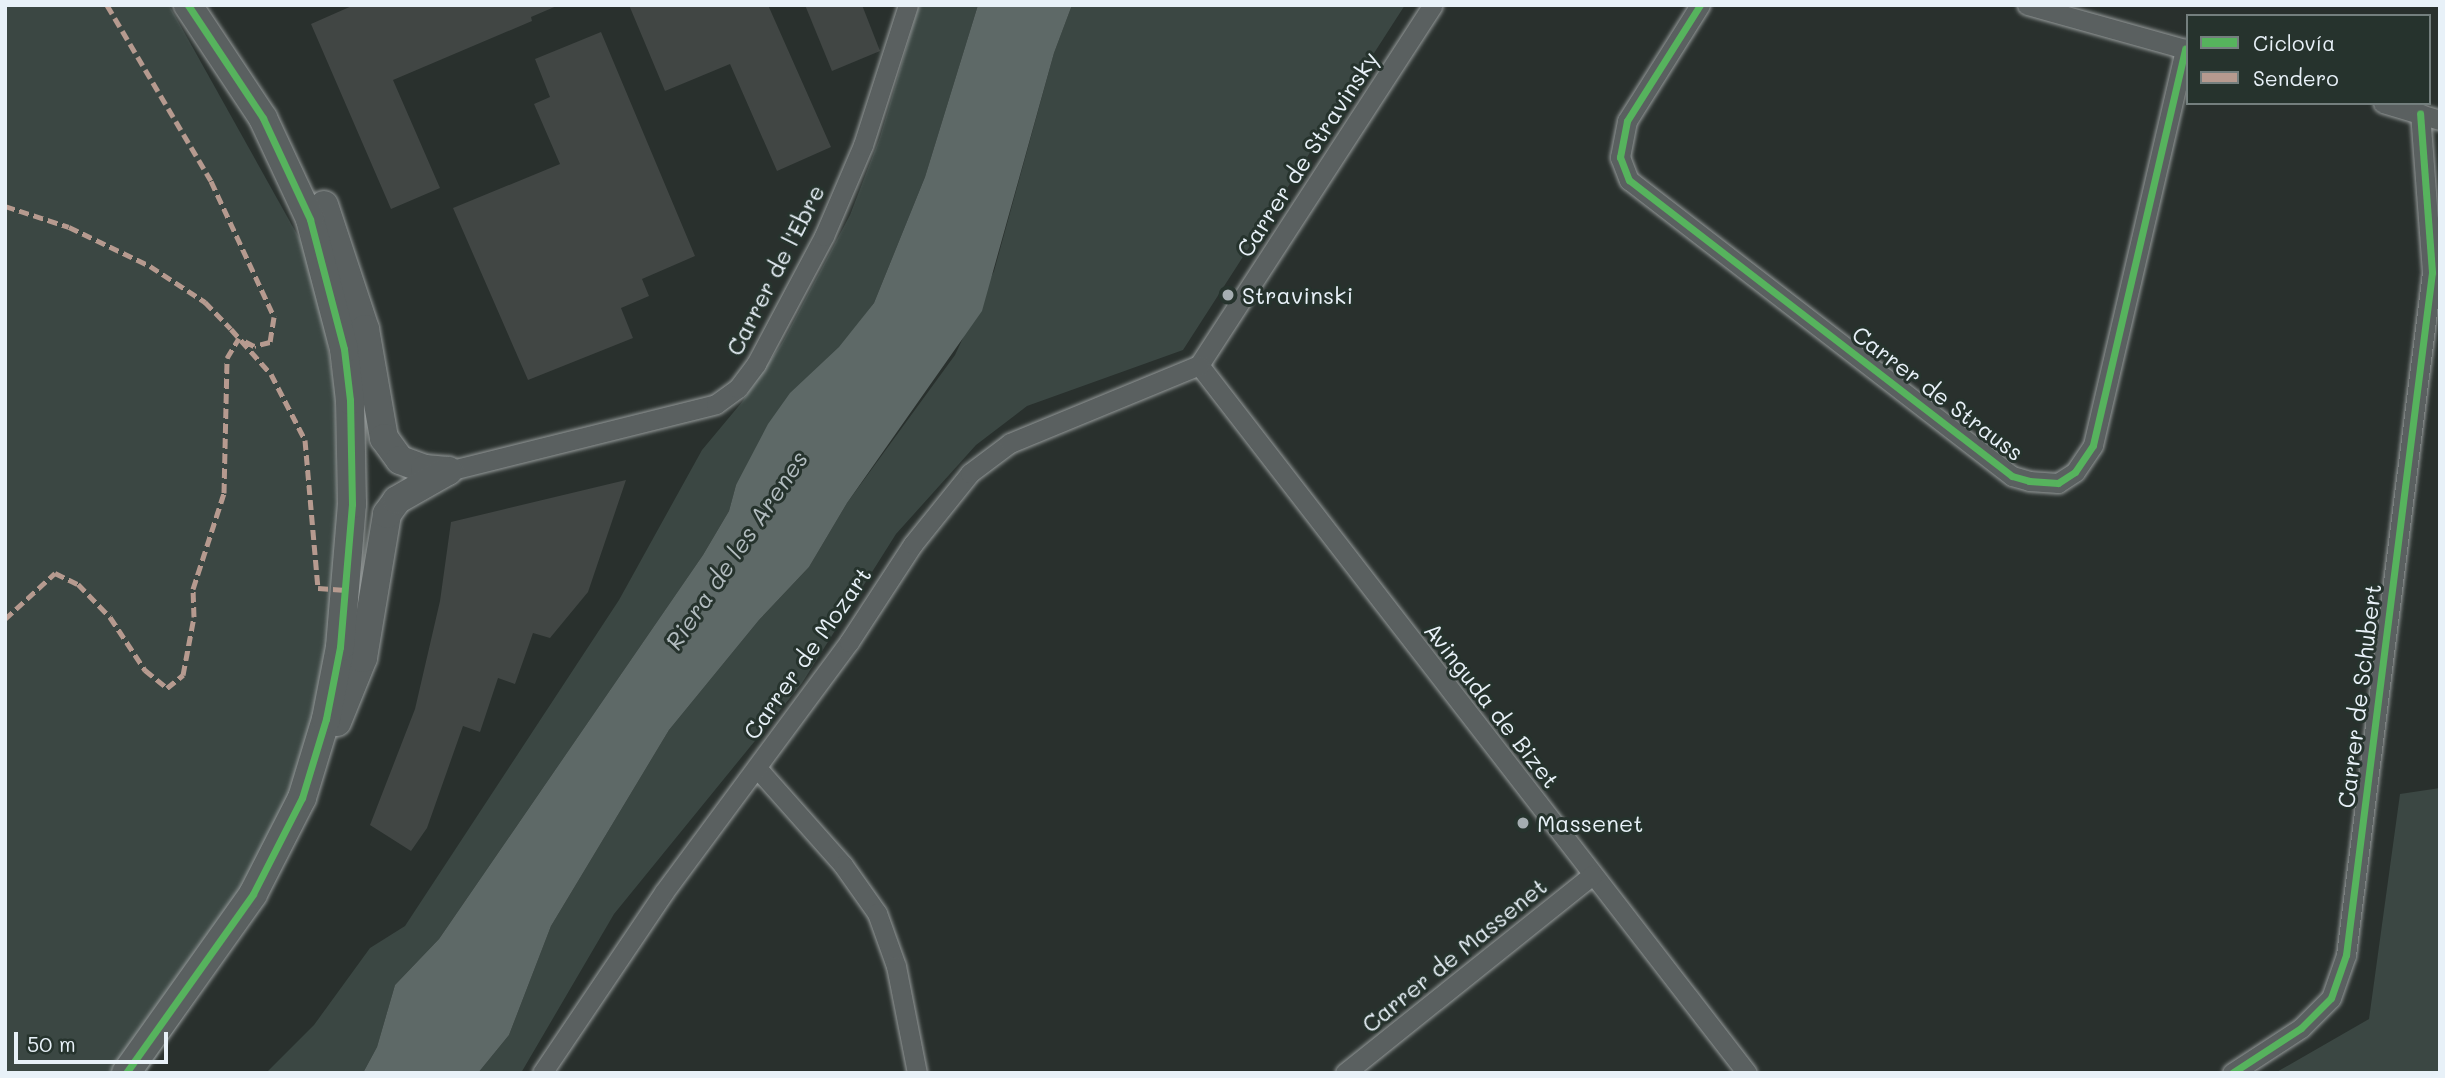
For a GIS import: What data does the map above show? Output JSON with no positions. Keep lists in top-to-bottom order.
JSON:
{
  "streets": {
    "street": [
      "Carrer de Stravinsky",
      "Carrer de l'Ebre",
      "Carrer de Strauss",
      "Carrer de Mozart",
      "Carrer de Schubert",
      "Avinguda de Bizet",
      "Carrer de Massenet"
    ]
  },
  "crossings": [
    ["Carrer de Stravinsky", "Carrer de Mozart"],
    ["Carrer de Stravinsky", "Avinguda de Bizet"],
    ["Carrer de Mozart", "Avinguda de Bizet"],
    ["Avinguda de Bizet", "Carrer de Massenet"]
  ],
  "water": ["Riera de les Arenes"],
  "places": ["Stravinski", "Massenet"],
  "legend": ["Ciclovía", "Sendero"],
  "scale_bar": "50 m"
}
